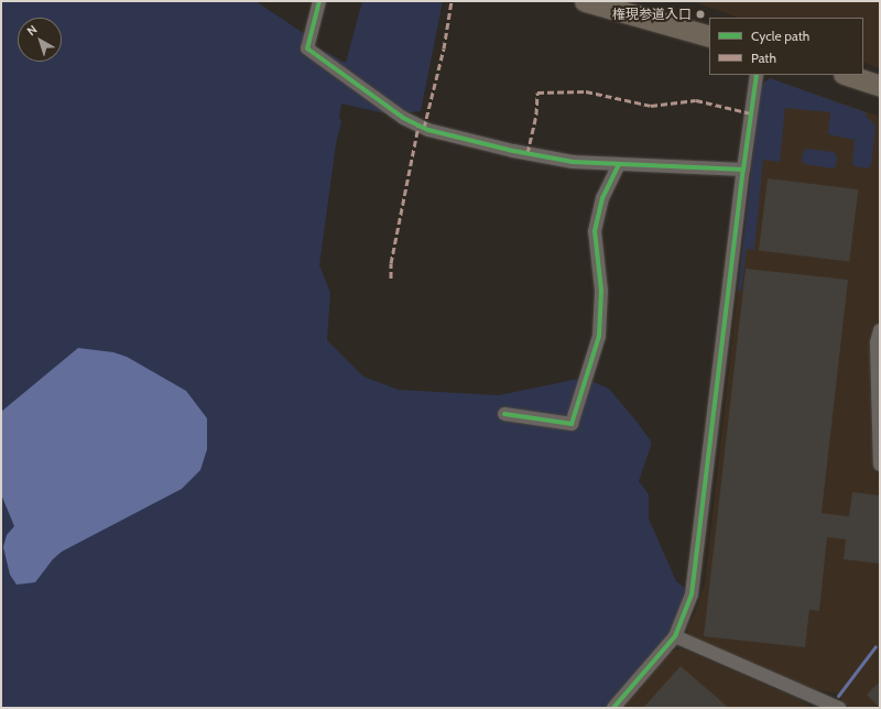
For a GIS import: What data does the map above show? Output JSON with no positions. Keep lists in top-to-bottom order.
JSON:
{
  "places": ["権現参道入口"],
  "legend": ["Cycle path", "Path"],
  "north": "top left"
}
